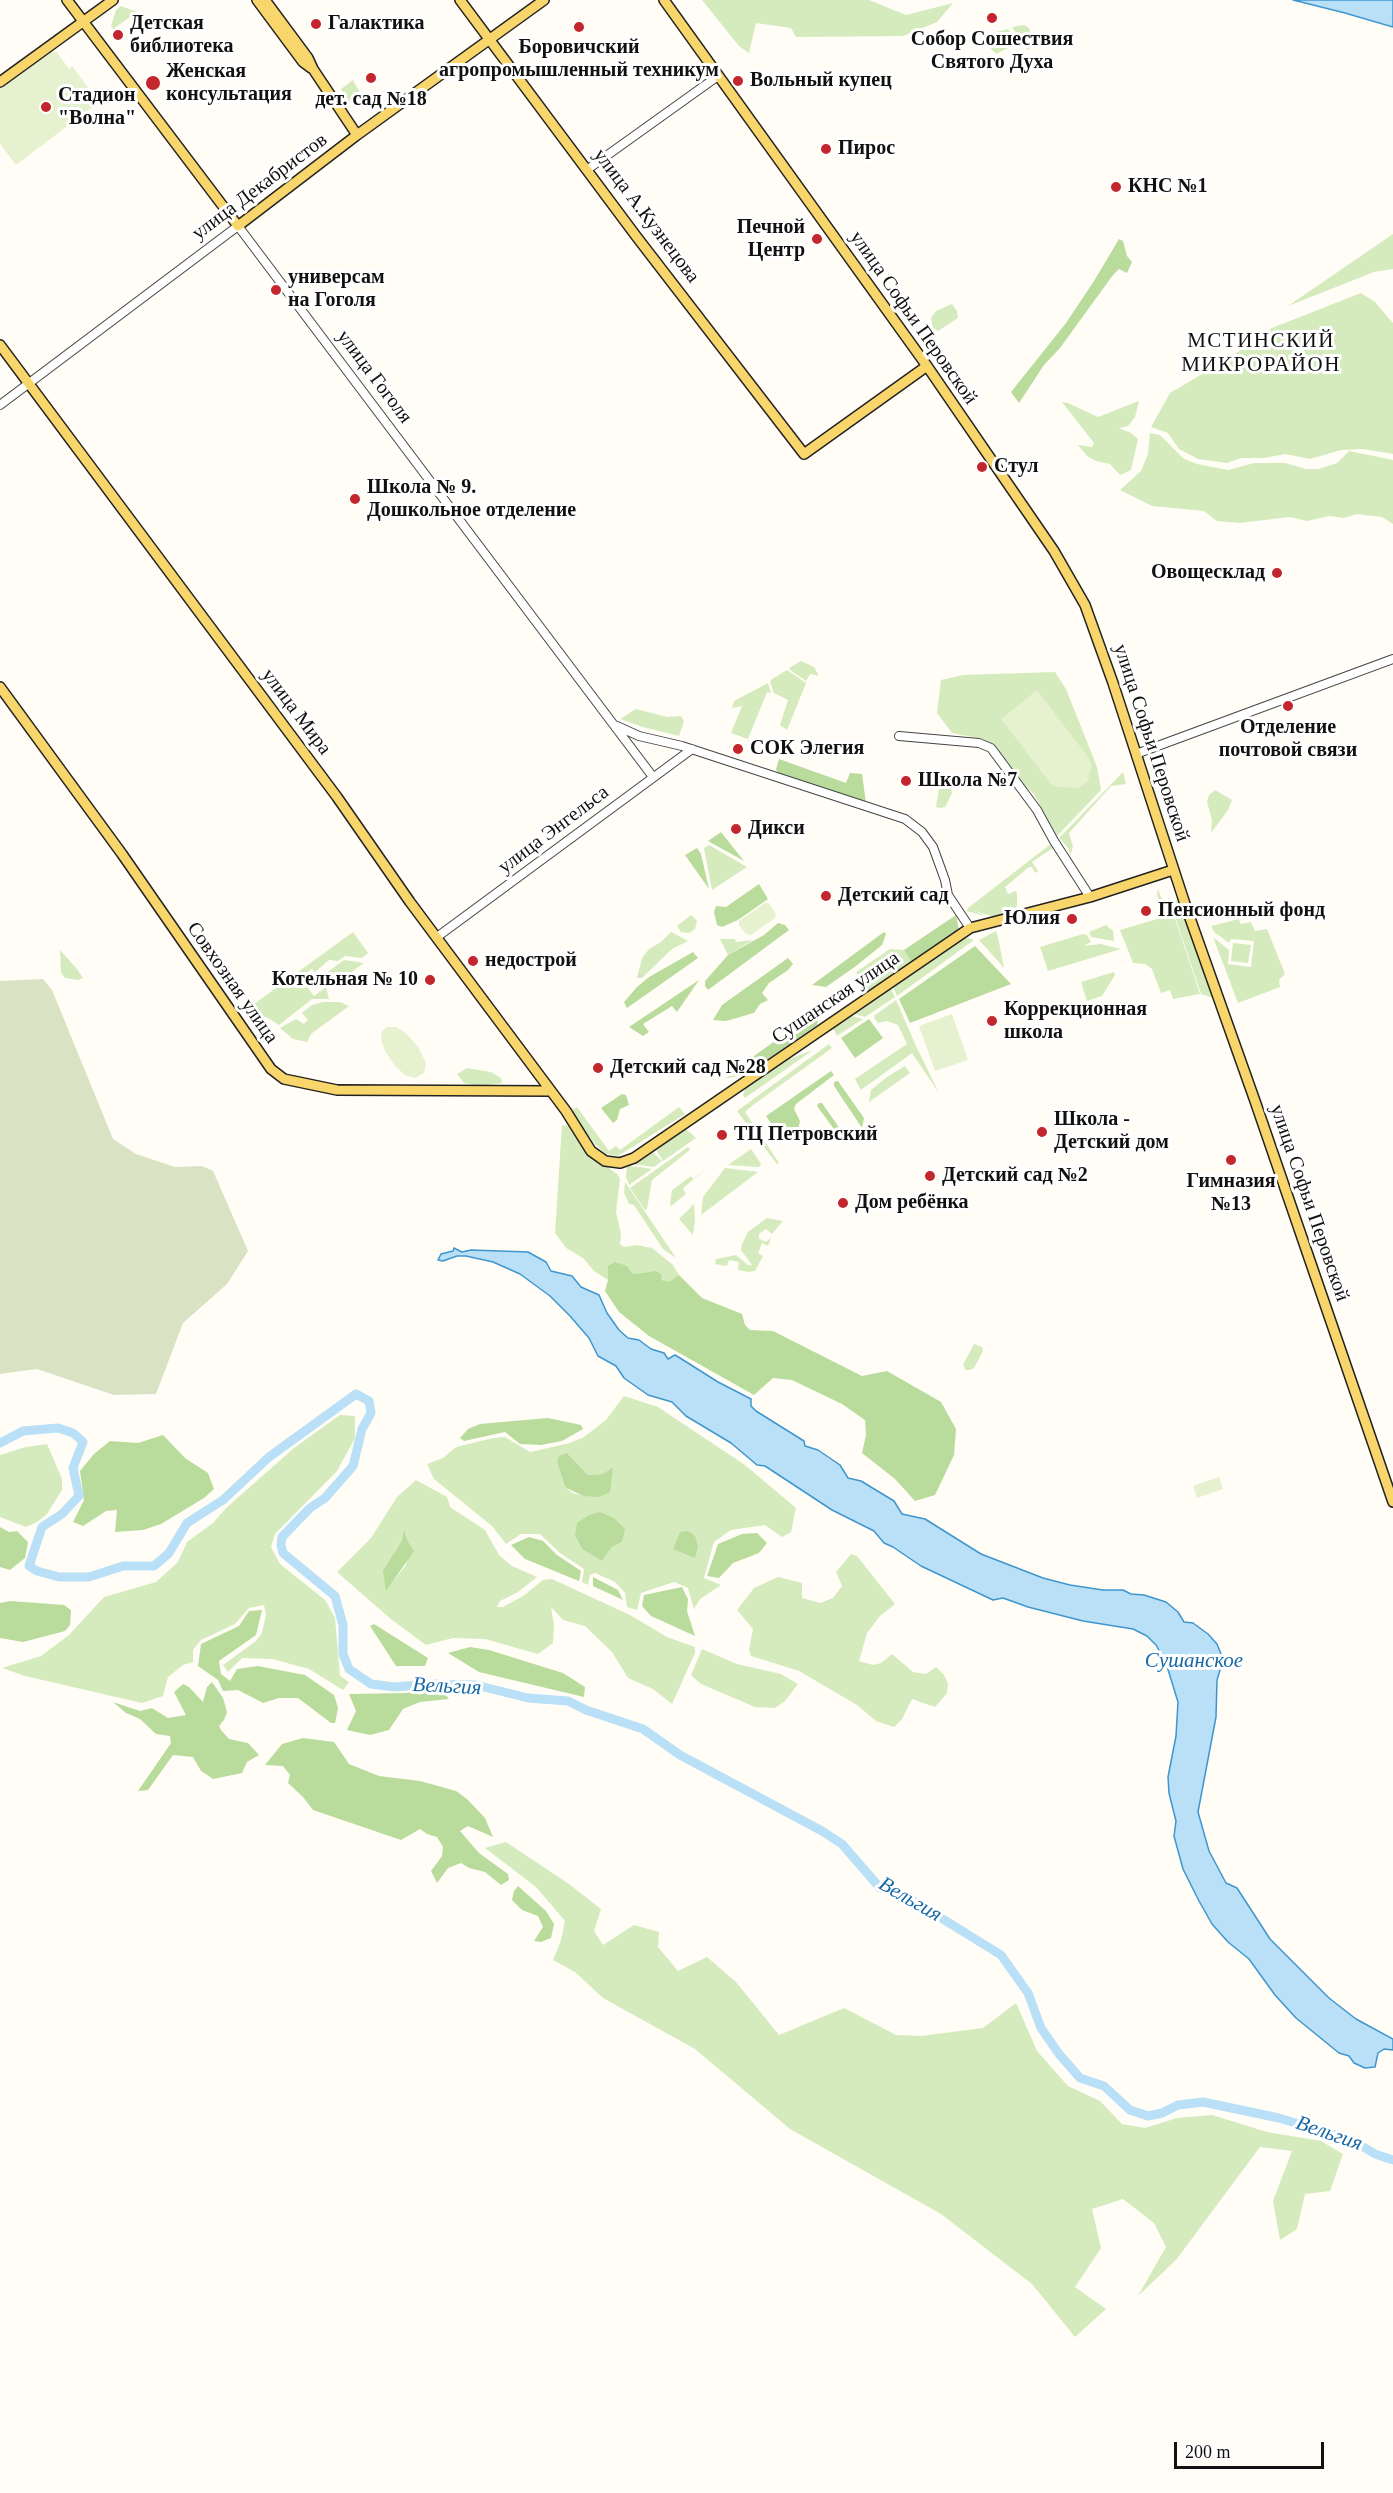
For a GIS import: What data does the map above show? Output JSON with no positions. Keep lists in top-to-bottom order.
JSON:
{
  "streets": {
    "main road": [
      "улица Декабристов",
      "улица А.Кузнецова",
      "улица Софьи Перовской",
      "улица Гоголя",
      "улица Мира",
      "Совхозная улица",
      "Сушанская улица"
    ],
    "street": ["улица Энгельса"]
  },
  "crossings": [
    ["улица Декабристов", "улица А.Кузнецова"],
    ["улица Декабристов", "улица Гоголя"],
    ["улица Декабристов", "улица Мира"],
    ["улица А.Кузнецова", "улица Софьи Перовской"],
    ["улица Софьи Перовской", "Сушанская улица"],
    ["улица Гоголя", "улица Энгельса"],
    ["улица Мира", "улица Энгельса"],
    ["улица Мира", "Совхозная улица"],
    ["улица Мира", "Сушанская улица"]
  ],
  "districts": ["МСТИНСКИЙ МИКРОРАЙОН"],
  "water": ["Сушанское", "Вельгия"],
  "places": [
    "Собор Сошествия Святого Духа",
    "Галактика",
    "Боровичский агропромышленный техникум",
    "Детская библиотека",
    "дет. сад №18",
    "Вольный купец",
    "Женская консультация",
    "Стадион \"Волна\"",
    "Пирос",
    "КНС №1",
    "Печной Центр",
    "универсам на Гоголя",
    "Стул",
    "Школа № 9. Дошкольное отделение",
    "Овощесклад",
    "Отделение почтовой связи",
    "СОК Элегия",
    "Школа №7",
    "Дикси",
    "Детский сад",
    "Пенсионный фонд",
    "Юлия",
    "недострой",
    "Котельная № 10",
    "Коррекционная школа",
    "Детский сад №28",
    "Школа - Детский дом",
    "ТЦ Петровский",
    "Гимназия №13",
    "Детский сад №2",
    "Дом ребёнка"
  ],
  "scale_bar": "200 m"
}
